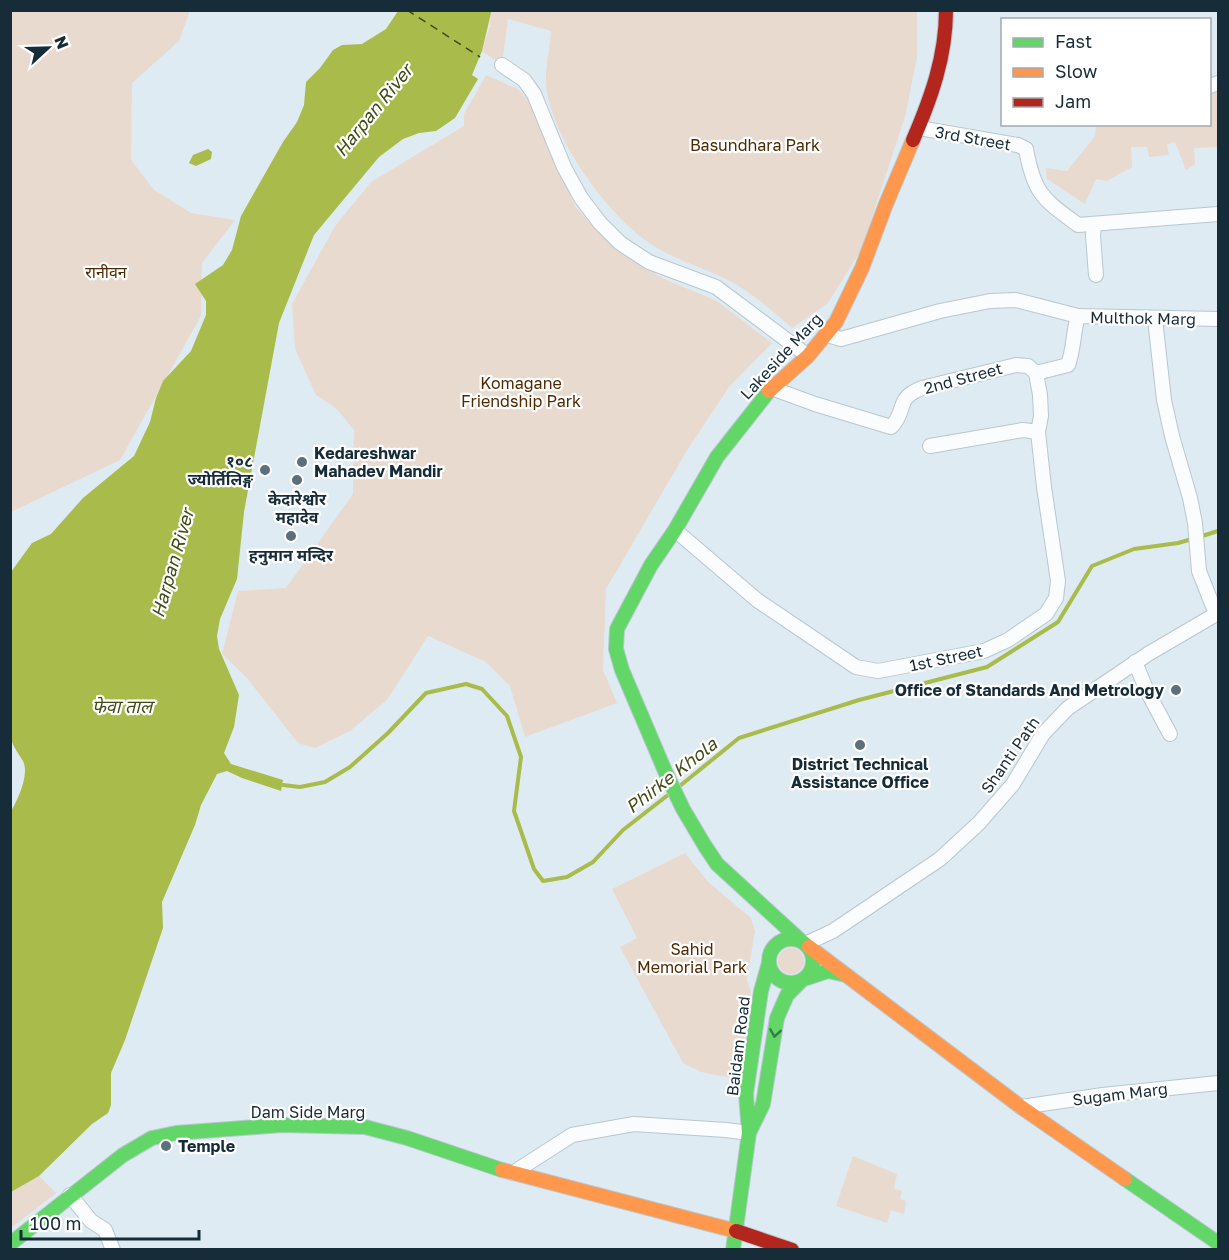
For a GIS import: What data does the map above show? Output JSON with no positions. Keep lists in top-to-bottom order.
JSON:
{
  "streets": {
    "main road": ["Lakeside Marg", "Baidam Road", "Dam Side Marg"],
    "street": [
      "3rd Street",
      "Multhok Marg",
      "2nd Street",
      "1st Street",
      "Shanti Path",
      "Sugam Marg"
    ]
  },
  "crossings": [
    ["3rd Street", "Lakeside Marg"],
    ["Multhok Marg", "2nd Street"],
    ["Multhok Marg", "1st Street"],
    ["Lakeside Marg", "2nd Street"],
    ["Lakeside Marg", "1st Street"],
    ["Lakeside Marg", "Baidam Road"],
    ["2nd Street", "1st Street"],
    ["Shanti Path", "Baidam Road"],
    ["Baidam Road", "Dam Side Marg"]
  ],
  "water": ["Harpan River", "फेवा ताल", "Phirke Khola"],
  "parks": [
    "Basundhara Park",
    "रानीवन",
    "Komagane Friendship Park",
    "Sahid Memorial Park"
  ],
  "places": [
    "Kedareshwar Mahadev Mandir",
    "१०८ ज्योर्तिलिङ्ग",
    "केदारेश्वोर महादेव",
    "हनुमान मन्दिर",
    "Office of Standards And Metrology",
    "District Technical Assistance Office",
    "Temple"
  ],
  "legend": ["Fast", "Slow", "Jam"],
  "scale_bar": "100 m",
  "north": "right"
}
